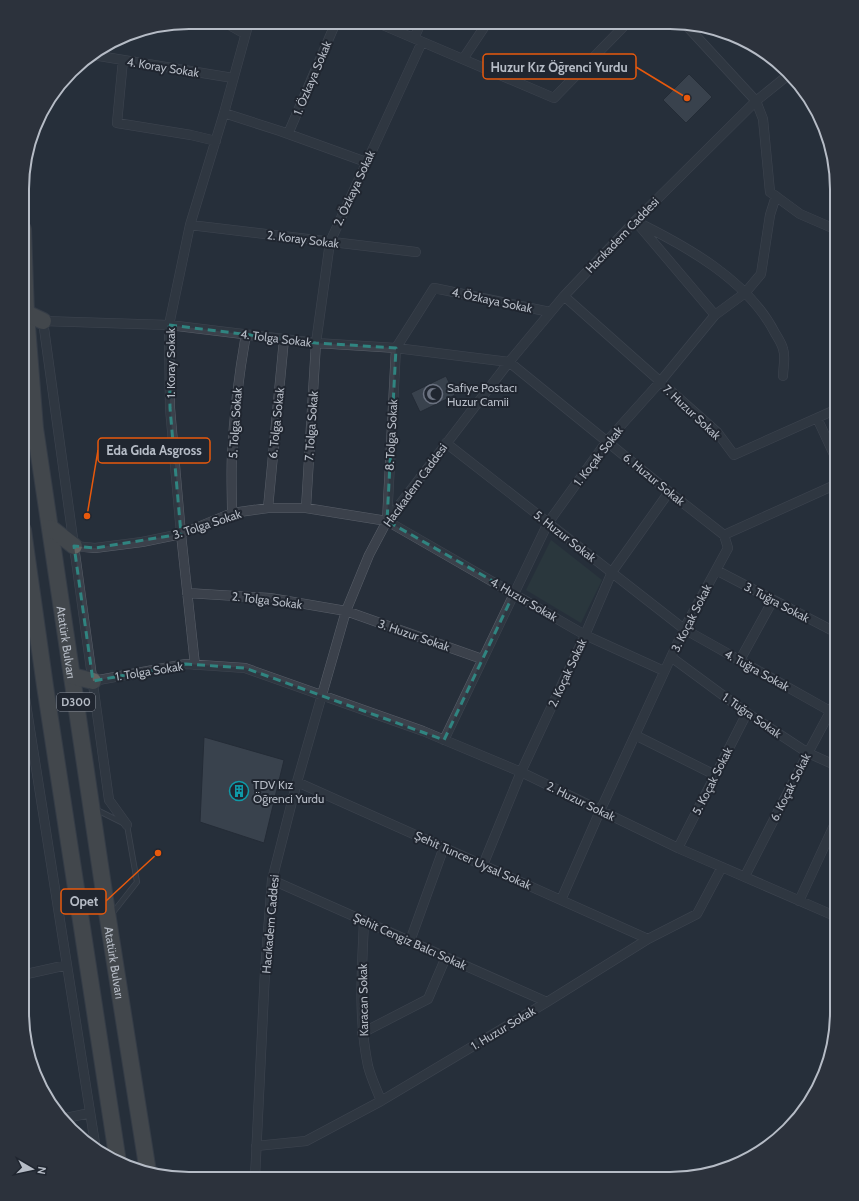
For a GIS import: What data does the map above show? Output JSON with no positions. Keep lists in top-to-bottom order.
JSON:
{
  "streets": {
    "highway": ["Atatürk Bulvarı", "D300"],
    "street": [
      "4. Koray Sokak",
      "1. Özkaya Sokak",
      "2. Özkaya Sokak",
      "Hacıkadem Caddesi",
      "2. Koray Sokak",
      "4. Özkaya Sokak",
      "4. Tolga Sokak",
      "1. Koray Sokak",
      "7. Huzur Sokak",
      "5. Tolga Sokak",
      "6. Tolga Sokak",
      "7. Tolga Sokak",
      "8. Tolga Sokak",
      "1. Koçak Sokak",
      "6. Huzur Sokak",
      "3. Tolga Sokak",
      "5. Huzur Sokak",
      "4. Huzur Sokak",
      "2. Tolga Sokak",
      "3. Tuğra Sokak",
      "3. Koçak Sokak",
      "3. Huzur Sokak",
      "4. Tuğra Sokak",
      "1. Tolga Sokak",
      "2. Koçak Sokak",
      "1. Tuğra Sokak",
      "5. Koçak Sokak",
      "6. Koçak Sokak",
      "2. Huzur Sokak",
      "Şehit Tuncer Uysal Sokak",
      "Şehit Cengiz Balcı Sokak",
      "Karacan Sokak",
      "1. Huzur Sokak"
    ]
  },
  "crossings": [
    ["4. Koray Sokak", "1. Koray Sokak"],
    ["2. Özkaya Sokak", "2. Koray Sokak"],
    ["2. Özkaya Sokak", "4. Tolga Sokak"],
    ["2. Özkaya Sokak", "7. Tolga Sokak"],
    ["Hacıkadem Caddesi", "4. Özkaya Sokak"],
    ["Hacıkadem Caddesi", "4. Tolga Sokak"],
    ["Hacıkadem Caddesi", "7. Huzur Sokak"],
    ["Hacıkadem Caddesi", "8. Tolga Sokak"],
    ["Hacıkadem Caddesi", "6. Huzur Sokak"],
    ["Hacıkadem Caddesi", "3. Tolga Sokak"],
    ["Hacıkadem Caddesi", "5. Huzur Sokak"],
    ["Hacıkadem Caddesi", "4. Huzur Sokak"],
    ["Hacıkadem Caddesi", "2. Tolga Sokak"],
    ["Hacıkadem Caddesi", "3. Huzur Sokak"],
    ["Hacıkadem Caddesi", "1. Tolga Sokak"],
    ["Hacıkadem Caddesi", "2. Huzur Sokak"],
    ["Hacıkadem Caddesi", "Şehit Tuncer Uysal Sokak"],
    ["Hacıkadem Caddesi", "Şehit Cengiz Balcı Sokak"],
    ["Hacıkadem Caddesi", "1. Huzur Sokak"],
    ["2. Koray Sokak", "1. Koray Sokak"],
    ["4. Özkaya Sokak", "4. Tolga Sokak"],
    ["4. Özkaya Sokak", "8. Tolga Sokak"],
    ["4. Tolga Sokak", "1. Koray Sokak"],
    ["4. Tolga Sokak", "5. Tolga Sokak"],
    ["4. Tolga Sokak", "6. Tolga Sokak"],
    ["4. Tolga Sokak", "7. Tolga Sokak"],
    ["4. Tolga Sokak", "8. Tolga Sokak"],
    ["4. Tolga Sokak", "6. Huzur Sokak"],
    ["1. Koray Sokak", "3. Tolga Sokak"],
    ["1. Koray Sokak", "2. Tolga Sokak"],
    ["1. Koray Sokak", "1. Tolga Sokak"],
    ["7. Huzur Sokak", "1. Koçak Sokak"],
    ["5. Tolga Sokak", "3. Tolga Sokak"],
    ["6. Tolga Sokak", "3. Tolga Sokak"],
    ["7. Tolga Sokak", "3. Tolga Sokak"],
    ["8. Tolga Sokak", "3. Tolga Sokak"],
    ["8. Tolga Sokak", "4. Huzur Sokak"],
    ["1. Koçak Sokak", "6. Huzur Sokak"],
    ["1. Koçak Sokak", "5. Huzur Sokak"],
    ["1. Koçak Sokak", "4. Huzur Sokak"],
    ["1. Koçak Sokak", "3. Huzur Sokak"],
    ["1. Koçak Sokak", "2. Huzur Sokak"],
    ["6. Huzur Sokak", "3. Koçak Sokak"],
    ["6. Huzur Sokak", "2. Koçak Sokak"],
    ["3. Tolga Sokak", "4. Huzur Sokak"],
    ["5. Huzur Sokak", "3. Koçak Sokak"],
    ["5. Huzur Sokak", "4. Tuğra Sokak"],
    ["5. Huzur Sokak", "2. Koçak Sokak"],
    ["4. Huzur Sokak", "3. Koçak Sokak"],
    ["4. Huzur Sokak", "2. Koçak Sokak"],
    ["2. Tolga Sokak", "3. Huzur Sokak"],
    ["3. Tuğra Sokak", "3. Koçak Sokak"],
    ["3. Koçak Sokak", "4. Tuğra Sokak"],
    ["3. Koçak Sokak", "1. Tuğra Sokak"],
    ["3. Koçak Sokak", "2. Huzur Sokak"],
    ["3. Koçak Sokak", "Şehit Tuncer Uysal Sokak"],
    ["4. Tuğra Sokak", "6. Koçak Sokak"],
    ["1. Tolga Sokak", "2. Huzur Sokak"],
    ["2. Koçak Sokak", "2. Huzur Sokak"],
    ["2. Koçak Sokak", "Şehit Tuncer Uysal Sokak"],
    ["1. Tuğra Sokak", "5. Koçak Sokak"],
    ["1. Tuğra Sokak", "6. Koçak Sokak"],
    ["5. Koçak Sokak", "2. Huzur Sokak"],
    ["6. Koçak Sokak", "2. Huzur Sokak"],
    ["2. Huzur Sokak", "1. Huzur Sokak"],
    ["Şehit Tuncer Uysal Sokak", "1. Huzur Sokak"],
    ["Şehit Cengiz Balcı Sokak", "Karacan Sokak"],
    ["Şehit Cengiz Balcı Sokak", "1. Huzur Sokak"],
    ["Karacan Sokak", "1. Huzur Sokak"]
  ],
  "places": {
    "other": ["Huzur Kız Öğrenci Yurdu", "Eda Gıda Asgross", "Opet"],
    "mosque": ["Safiye Postacı Huzur Camii"],
    "building": ["TDV Kız Öğrenci Yurdu"]
  },
  "north": "right"
}
